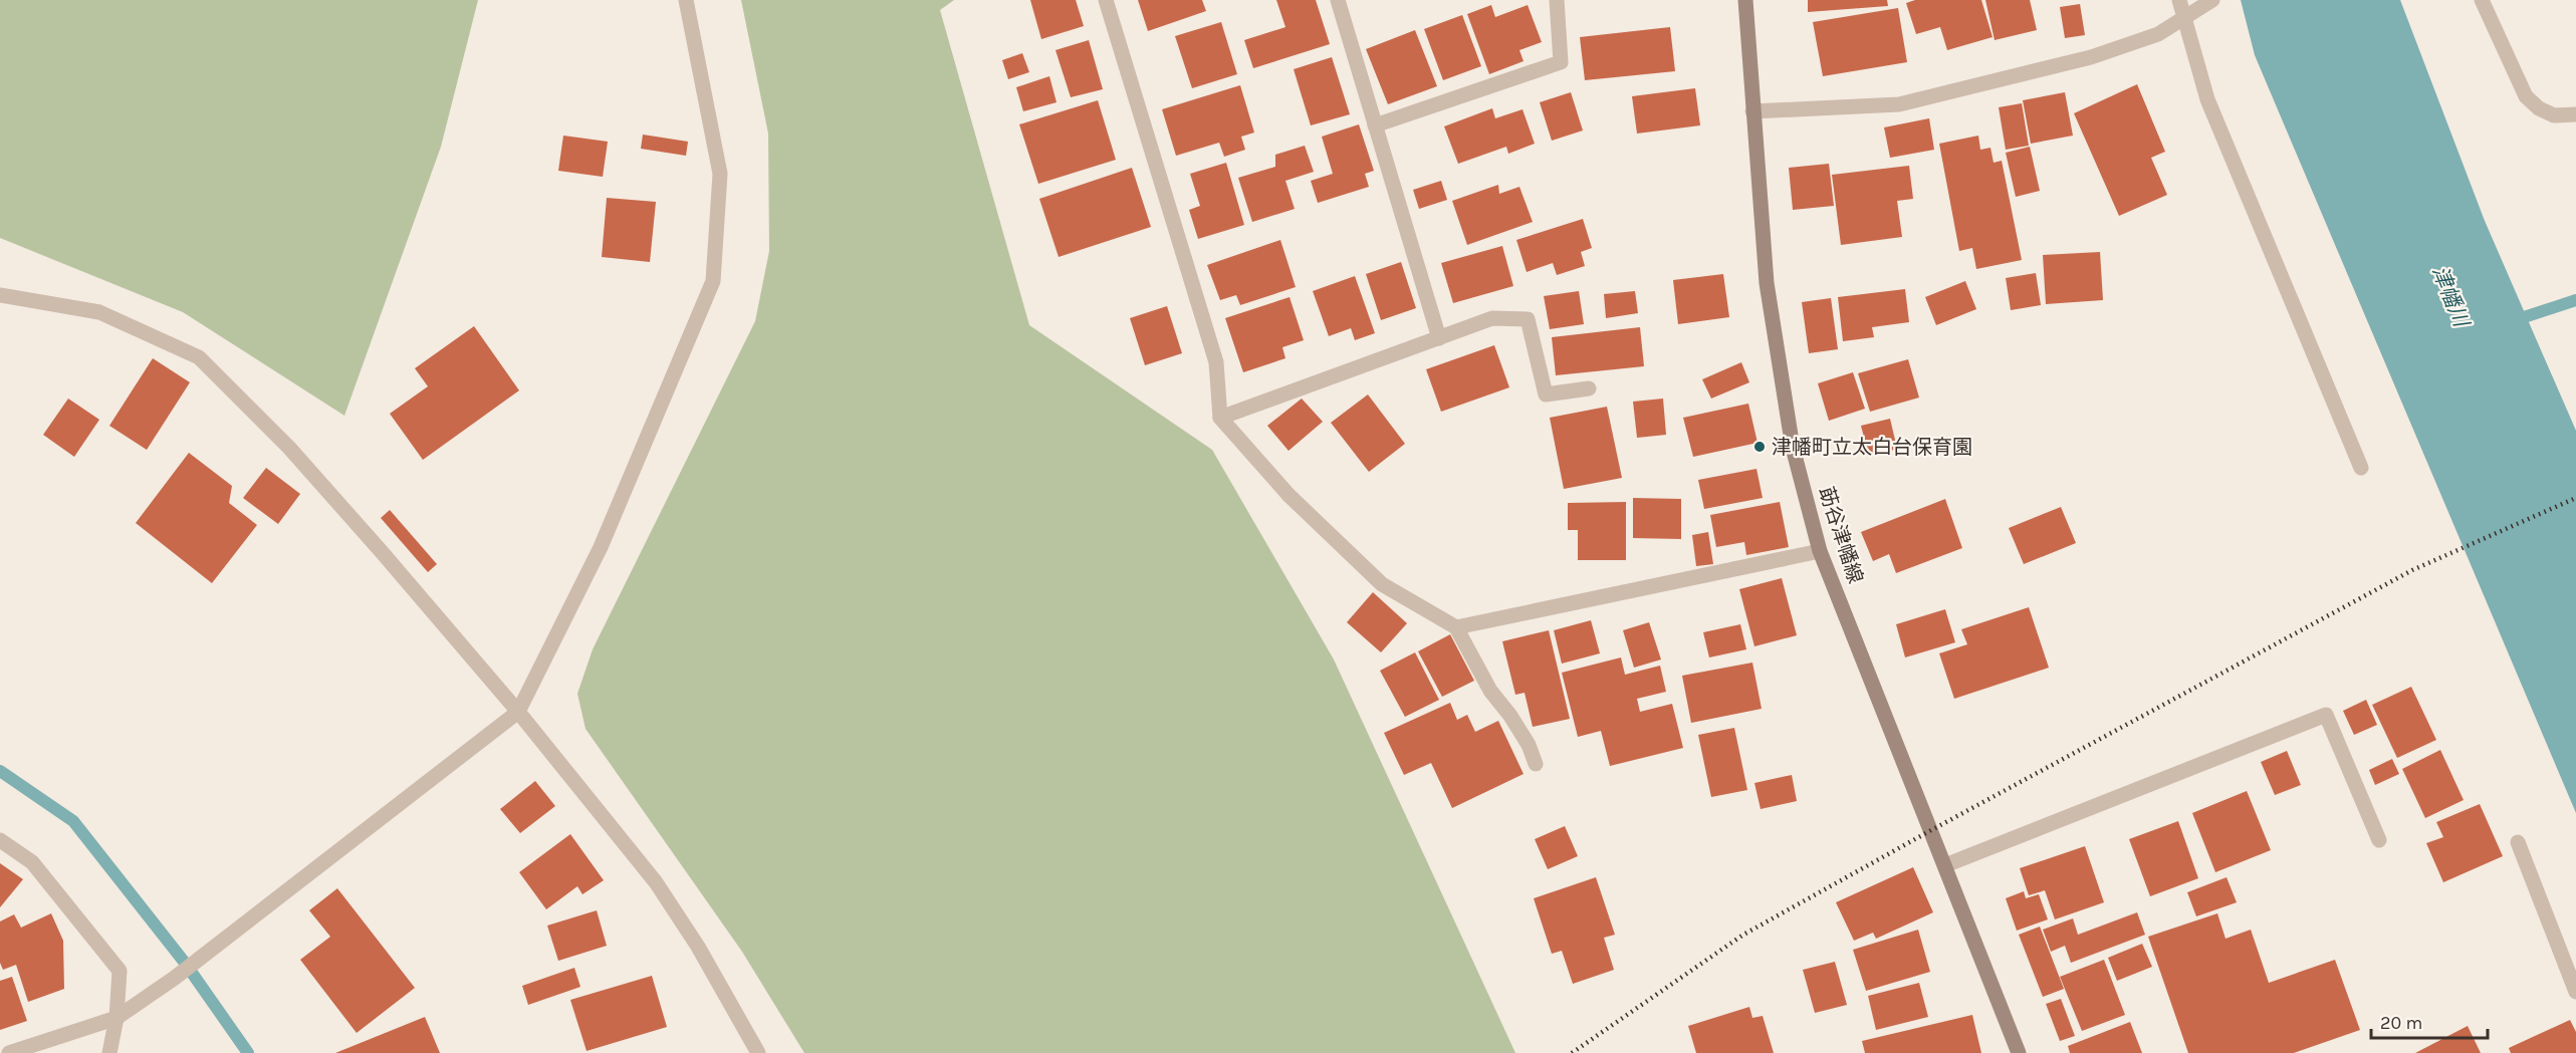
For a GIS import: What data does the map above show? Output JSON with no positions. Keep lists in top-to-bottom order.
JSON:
{
  "streets": {
    "main road": ["莇谷津幡線"]
  },
  "water": ["津幡川"],
  "places": ["津幡町立太白台保育園"],
  "scale_bar": "20 m"
}
